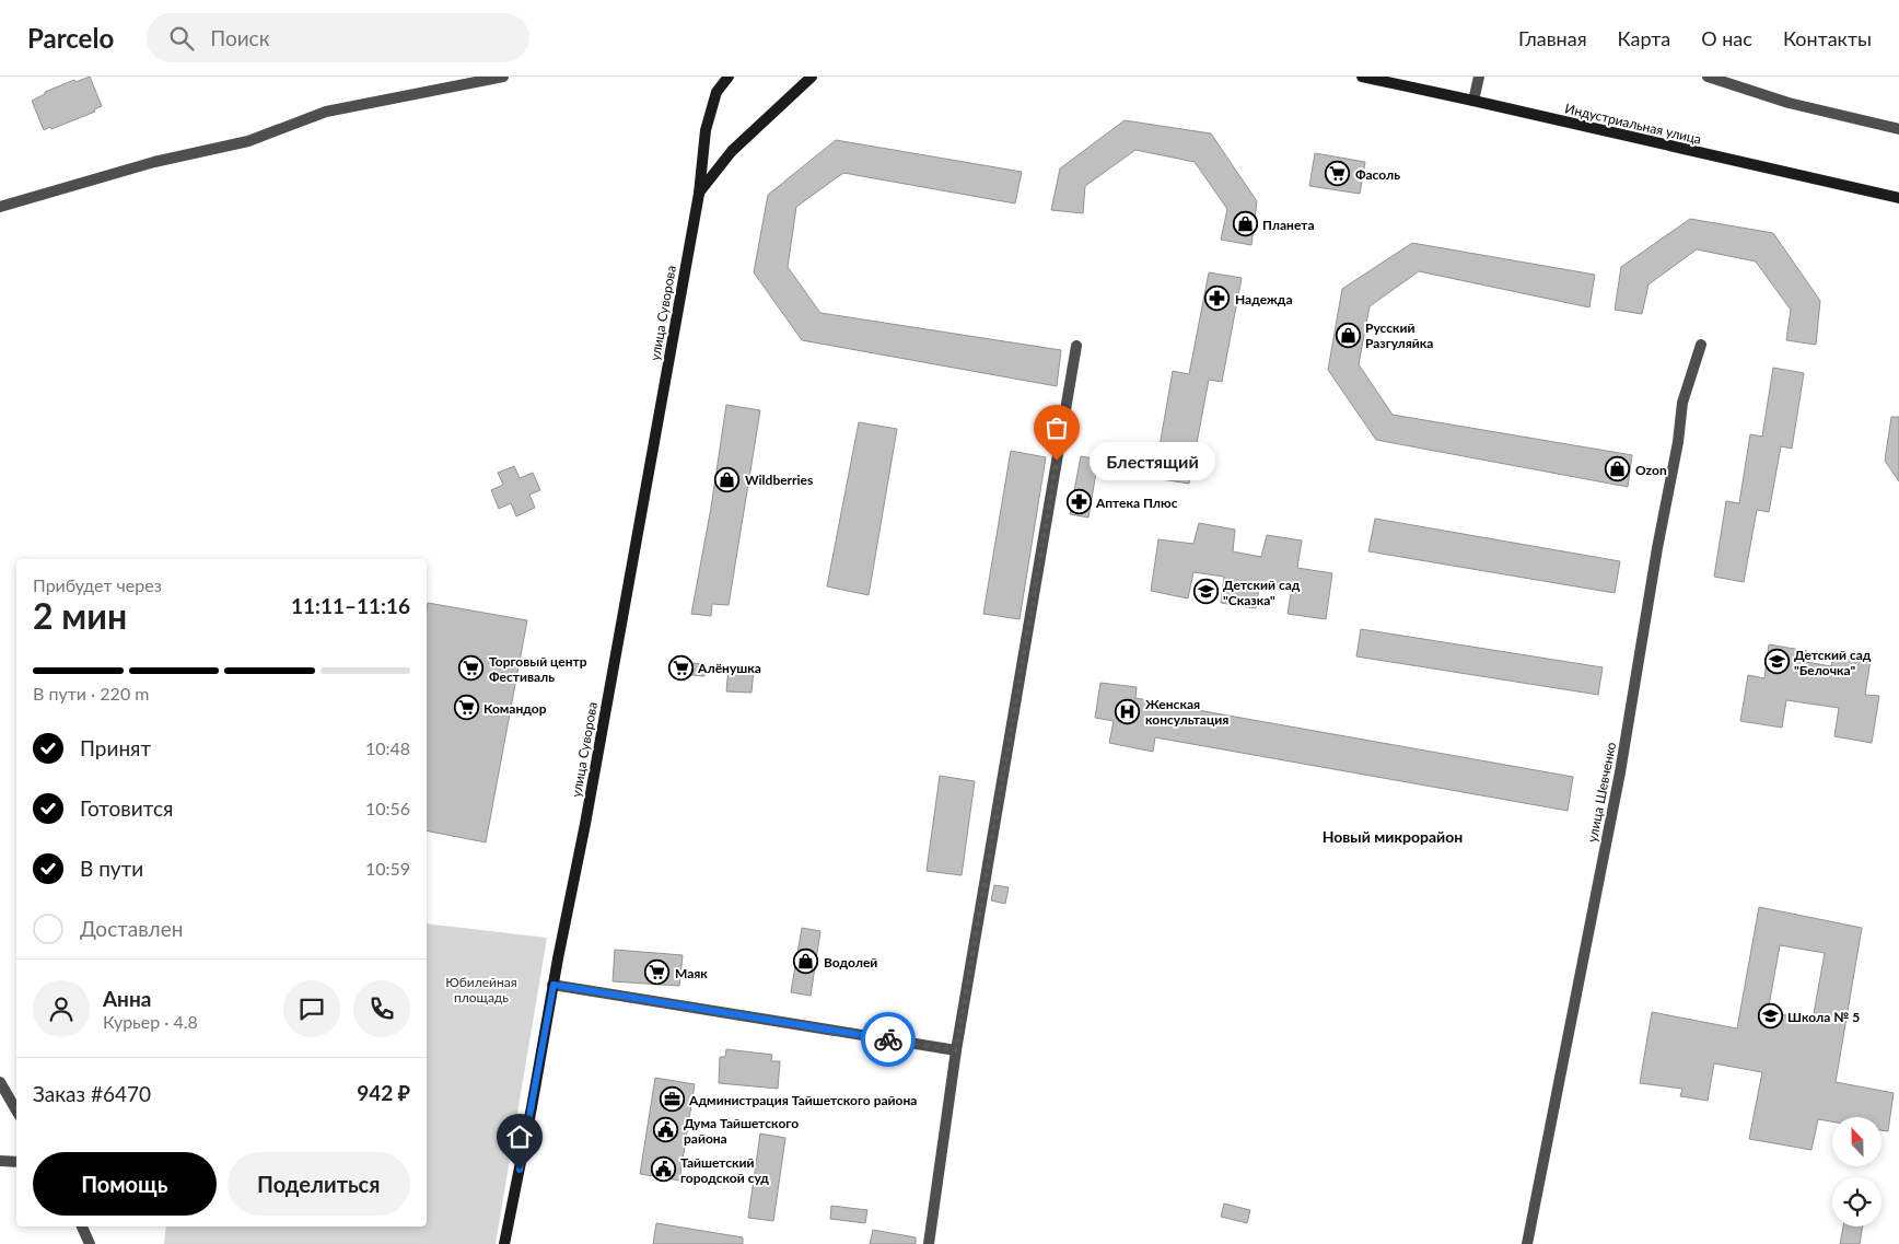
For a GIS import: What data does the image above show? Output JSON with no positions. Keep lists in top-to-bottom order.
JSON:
{
  "streets": {
    "street": ["Индустриальная улица", "улица Суворова", "улица Шевченко"]
  },
  "districts": ["Новый микрорайон"],
  "parks": ["Юбилейная площадь"],
  "places": {
    "supermarket": [
      "Фасоль",
      "Алёнушка",
      "Торговый центр Фестиваль",
      "Командор",
      "Маяк"
    ],
    "shop": [
      "Планета",
      "Русский Разгуляйка",
      "Ozon",
      "Wildberries",
      "Водолей"
    ],
    "pharmacy": ["Надежда", "Аптека Плюс"],
    "other": ["Блестящий"],
    "school or university": ["Детский сад \"Сказка\"", "Детский сад \"Белочка\"", "Школа № 5"],
    "hospital": ["Женская консультация"],
    "office": ["Администрация Тайшетского района"],
    "public building": ["Дума Тайшетского района", "Тайшетский городской суд"]
  },
  "north": "top",
  "page": {
    "header": "Parcelo",
    "search": "Поиск",
    "nav": [
      "Главная",
      "Карта",
      "О нас",
      "Контакты"
    ],
    "bubble": "Блестящий",
    "heading": ["2 мин", "Прибудет через", "11:11–11:16"],
    "panel": [
      "Анна",
      "Курьер · 4.8",
      "Заказ #6470",
      "942 ₽"
    ],
    "bar": "В пути · 220 m",
    "list": [
      ["Принят", "10:48"],
      ["Готовится", "10:56"],
      ["В пути", "10:59"],
      "Доставлен"
    ],
    "buttons": ["Помощь", "Поделиться"]
  }
}
